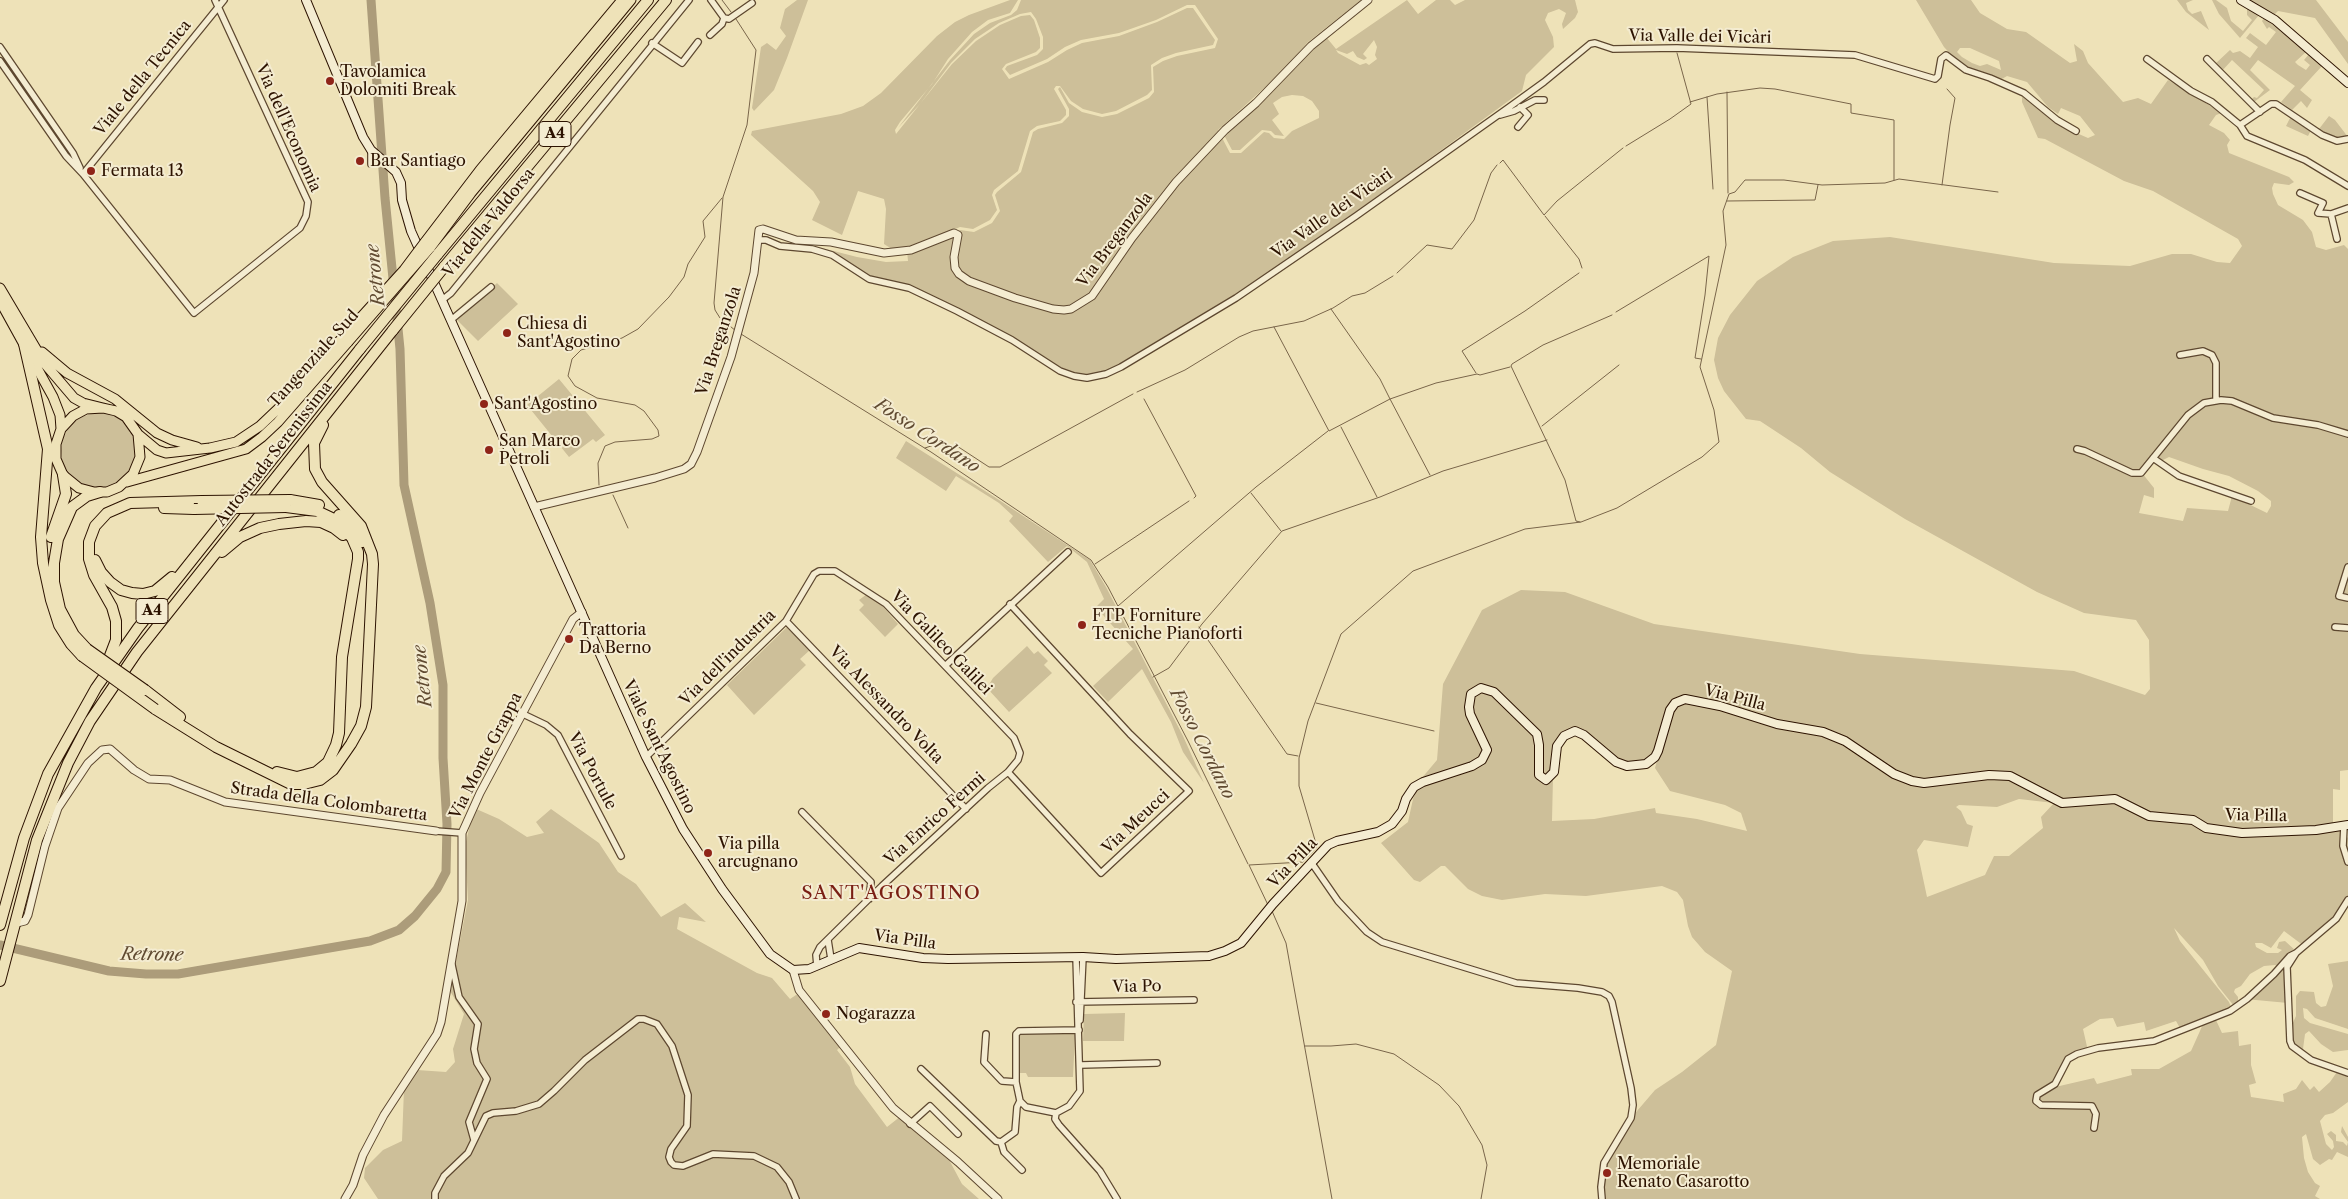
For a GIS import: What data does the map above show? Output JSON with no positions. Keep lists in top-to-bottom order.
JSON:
{
  "streets": {
    "highway": ["A4", "Tangenziale Sud", "Autostrada Serenissima"],
    "main road": ["Via Pilla", "Viale Sant'Agostino"],
    "street": [
      "Via Valle dei Vicàri",
      "Viale della Tecnica",
      "Via dell'Economia",
      "Via della Valdorsa",
      "Via Breganzola",
      "Via Galileo Galilei",
      "Via dell'industria",
      "Via Alessandro Volta",
      "Via Monte Grappa",
      "Via Portule",
      "Strada della Colombaretta",
      "Via Enrico Fermi",
      "Via Meucci",
      "Via Po"
    ]
  },
  "crossings": [
    ["Via Valle dei Vicàri", "Via Breganzola"],
    ["Viale della Tecnica", "Via dell'Economia"],
    ["Via della Valdorsa", "Viale Sant'Agostino"],
    ["Via Breganzola", "Viale Sant'Agostino"],
    ["Tangenziale Sud", "Autostrada Serenissima"],
    ["Via Galileo Galilei", "Via dell'industria"],
    ["Via Galileo Galilei", "Via Enrico Fermi"],
    ["Via dell'industria", "Via Alessandro Volta"],
    ["Via dell'industria", "Viale Sant'Agostino"],
    ["Via Pilla", "Viale Sant'Agostino"],
    ["Via Pilla", "Via Enrico Fermi"],
    ["Via Alessandro Volta", "Via Enrico Fermi"],
    ["Viale Sant'Agostino", "Via Monte Grappa"],
    ["Via Monte Grappa", "Via Portule"],
    ["Via Enrico Fermi", "Via Meucci"]
  ],
  "districts": ["SANT'AGOSTINO"],
  "water": ["Retrone", "Fosso Cordano"],
  "places": [
    "Tavolamica Dolomiti Break",
    "Bar Santiago",
    "Fermata 13",
    "Chiesa di Sant'Agostino",
    "Sant'Agostino",
    "San Marco Petroli",
    "FTP Forniture Tecniche Pianoforti",
    "Trattoria Da Berno",
    "Via pilla arcugnano",
    "Nogarazza",
    "Memoriale Renato Casarotto"
  ]
}
